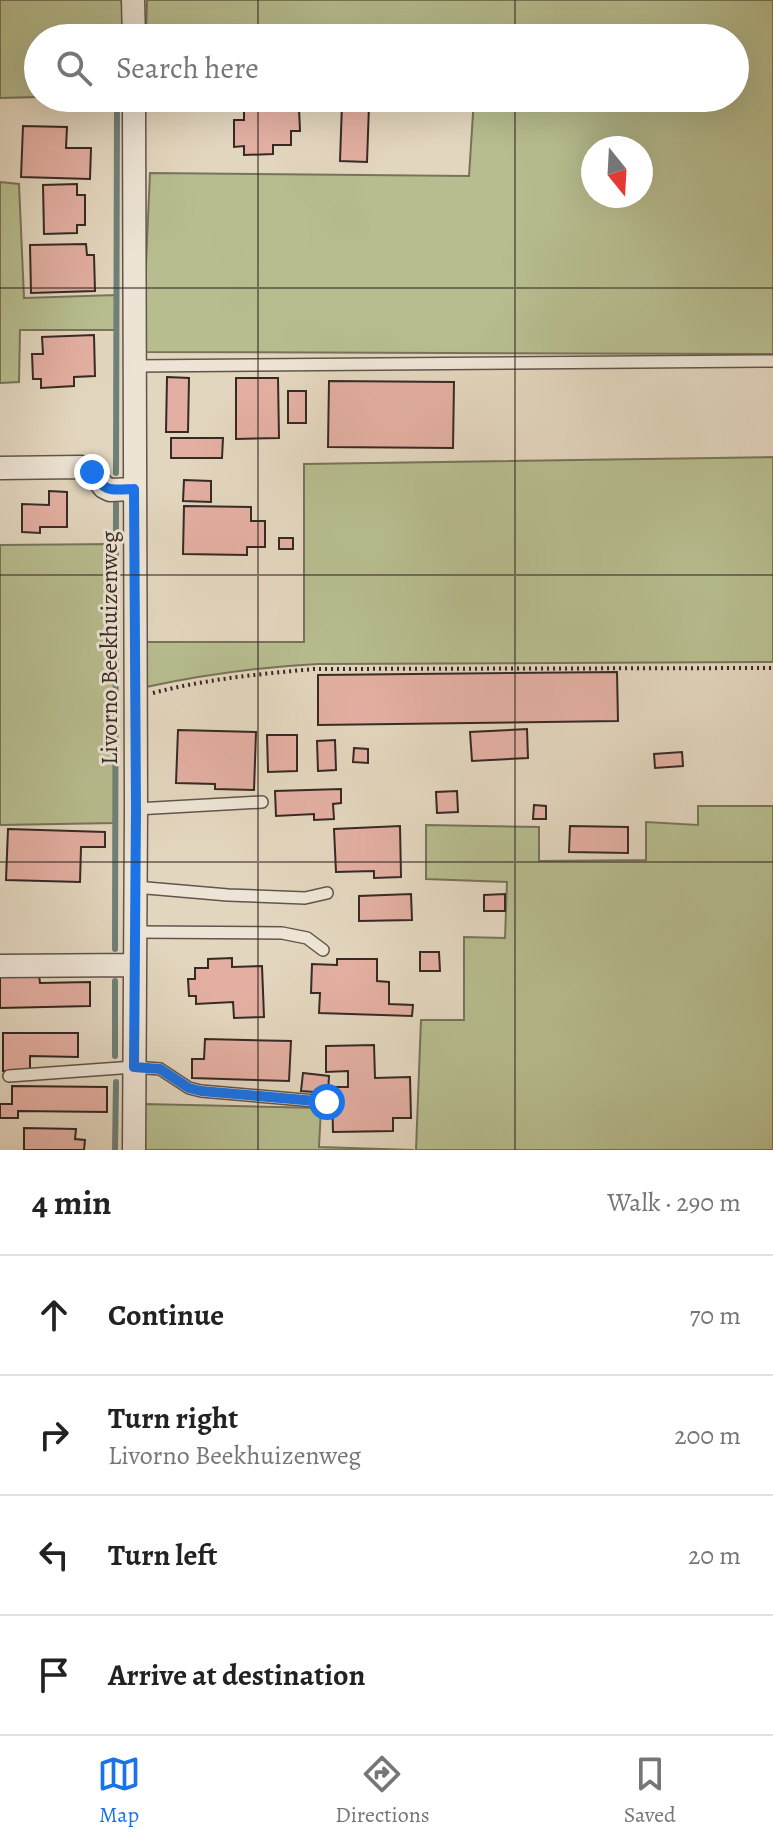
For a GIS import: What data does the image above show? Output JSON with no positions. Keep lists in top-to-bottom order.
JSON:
{
  "streets": {
    "street": ["Livorno Beekhuizenweg"]
  },
  "north": "bottom",
  "page": {
    "search": "Search here",
    "heading": ["4 min", "Walk · 290 m"],
    "list": [
      ["Continue", "70 m"],
      ["Turn right", "Livorno Beekhuizenweg", "200 m"],
      ["Turn left", "20 m"],
      "Arrive at destination"
    ],
    "nav": ["Map", "Directions", "Saved"]
  }
}
